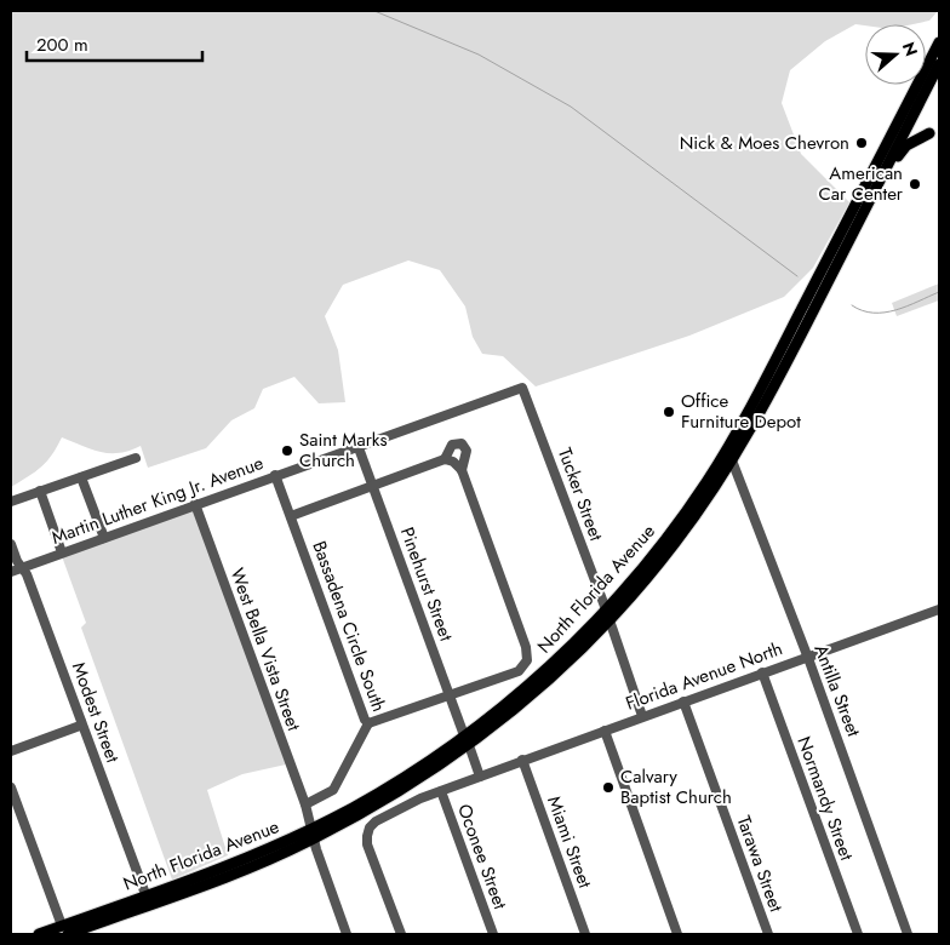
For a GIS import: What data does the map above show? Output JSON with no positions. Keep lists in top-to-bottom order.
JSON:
{
  "streets": {
    "main road": ["North Florida Avenue"],
    "street": [
      "Tucker Street",
      "Martin Luther King Jr. Avenue",
      "Pinehurst Street",
      "Bassadena Circle South",
      "West Bella Vista Street",
      "Florida Avenue North",
      "Antilla Street",
      "Modest Street",
      "Normandy Street",
      "Miami Street",
      "Oconee Street",
      "Tarawa Street"
    ]
  },
  "crossings": [
    ["Tucker Street", "Martin Luther King Jr. Avenue"],
    ["Tucker Street", "North Florida Avenue"],
    ["Tucker Street", "Florida Avenue North"],
    ["Martin Luther King Jr. Avenue", "Pinehurst Street"],
    ["Martin Luther King Jr. Avenue", "Bassadena Circle South"],
    ["Martin Luther King Jr. Avenue", "West Bella Vista Street"],
    ["Martin Luther King Jr. Avenue", "Modest Street"],
    ["Pinehurst Street", "North Florida Avenue"],
    ["Pinehurst Street", "Florida Avenue North"],
    ["North Florida Avenue", "West Bella Vista Street"],
    ["North Florida Avenue", "Antilla Street"],
    ["North Florida Avenue", "Modest Street"],
    ["Bassadena Circle South", "West Bella Vista Street"],
    ["Florida Avenue North", "Antilla Street"],
    ["Florida Avenue North", "Normandy Street"],
    ["Florida Avenue North", "Miami Street"],
    ["Florida Avenue North", "Tarawa Street"]
  ],
  "places": [
    "Nick & Moes Chevron",
    "American Car Center",
    "Office Furniture Depot",
    "Saint Marks Church",
    "Calvary Baptist Church"
  ],
  "scale_bar": "200 m",
  "north": "right"
}
